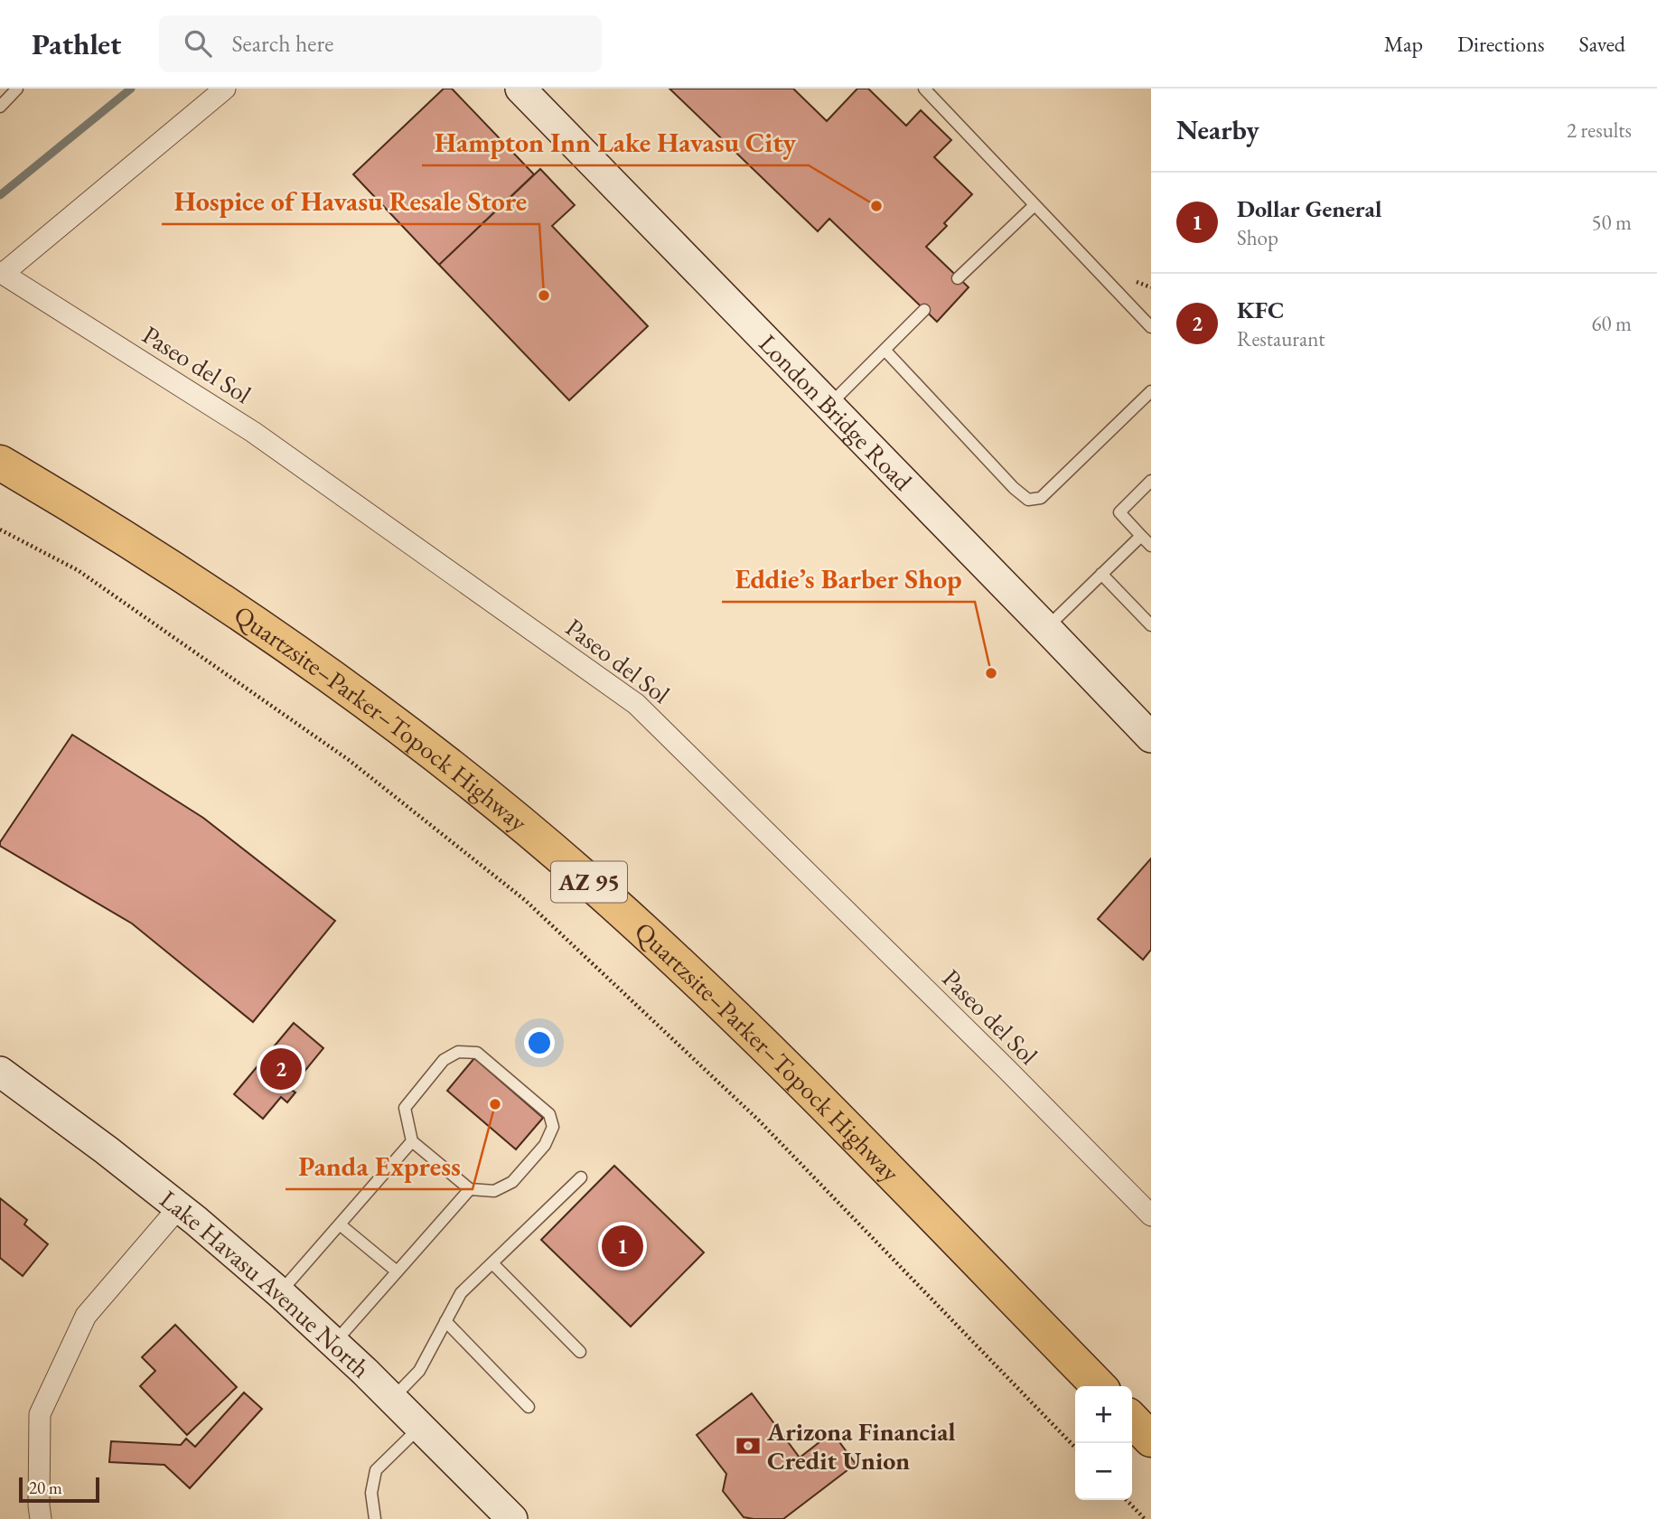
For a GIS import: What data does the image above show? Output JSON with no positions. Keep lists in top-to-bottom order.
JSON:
{
  "streets": {
    "highway": ["Quartzsite–Parker–Topock Highway", "AZ 95"],
    "street": ["Paseo del Sol", "London Bridge Road", "Lake Havasu Avenue North"]
  },
  "places": {
    "other": [
      "Hampton Inn Lake Havasu City",
      "Hospice of Havasu Resale Store",
      "Eddie’s Barber Shop",
      "Panda Express"
    ],
    "bank": ["Arizona Financial Credit Union"]
  },
  "scale_bar": "20 m",
  "page": {
    "header": "Pathlet",
    "search": "Search here",
    "nav": ["Map", "Directions", "Saved"],
    "heading": ["Nearby", "2 results"],
    "list": [
      {
        "mark": "1",
        "name": "Dollar General",
        "note": "Shop",
        "value": "50 m"
      },
      {
        "mark": "2",
        "name": "KFC",
        "note": "Restaurant",
        "value": "60 m"
      }
    ],
    "pins": ["2", "1"],
    "map_buttons": ["+", "−"],
    "scale": "20 m"
  }
}
